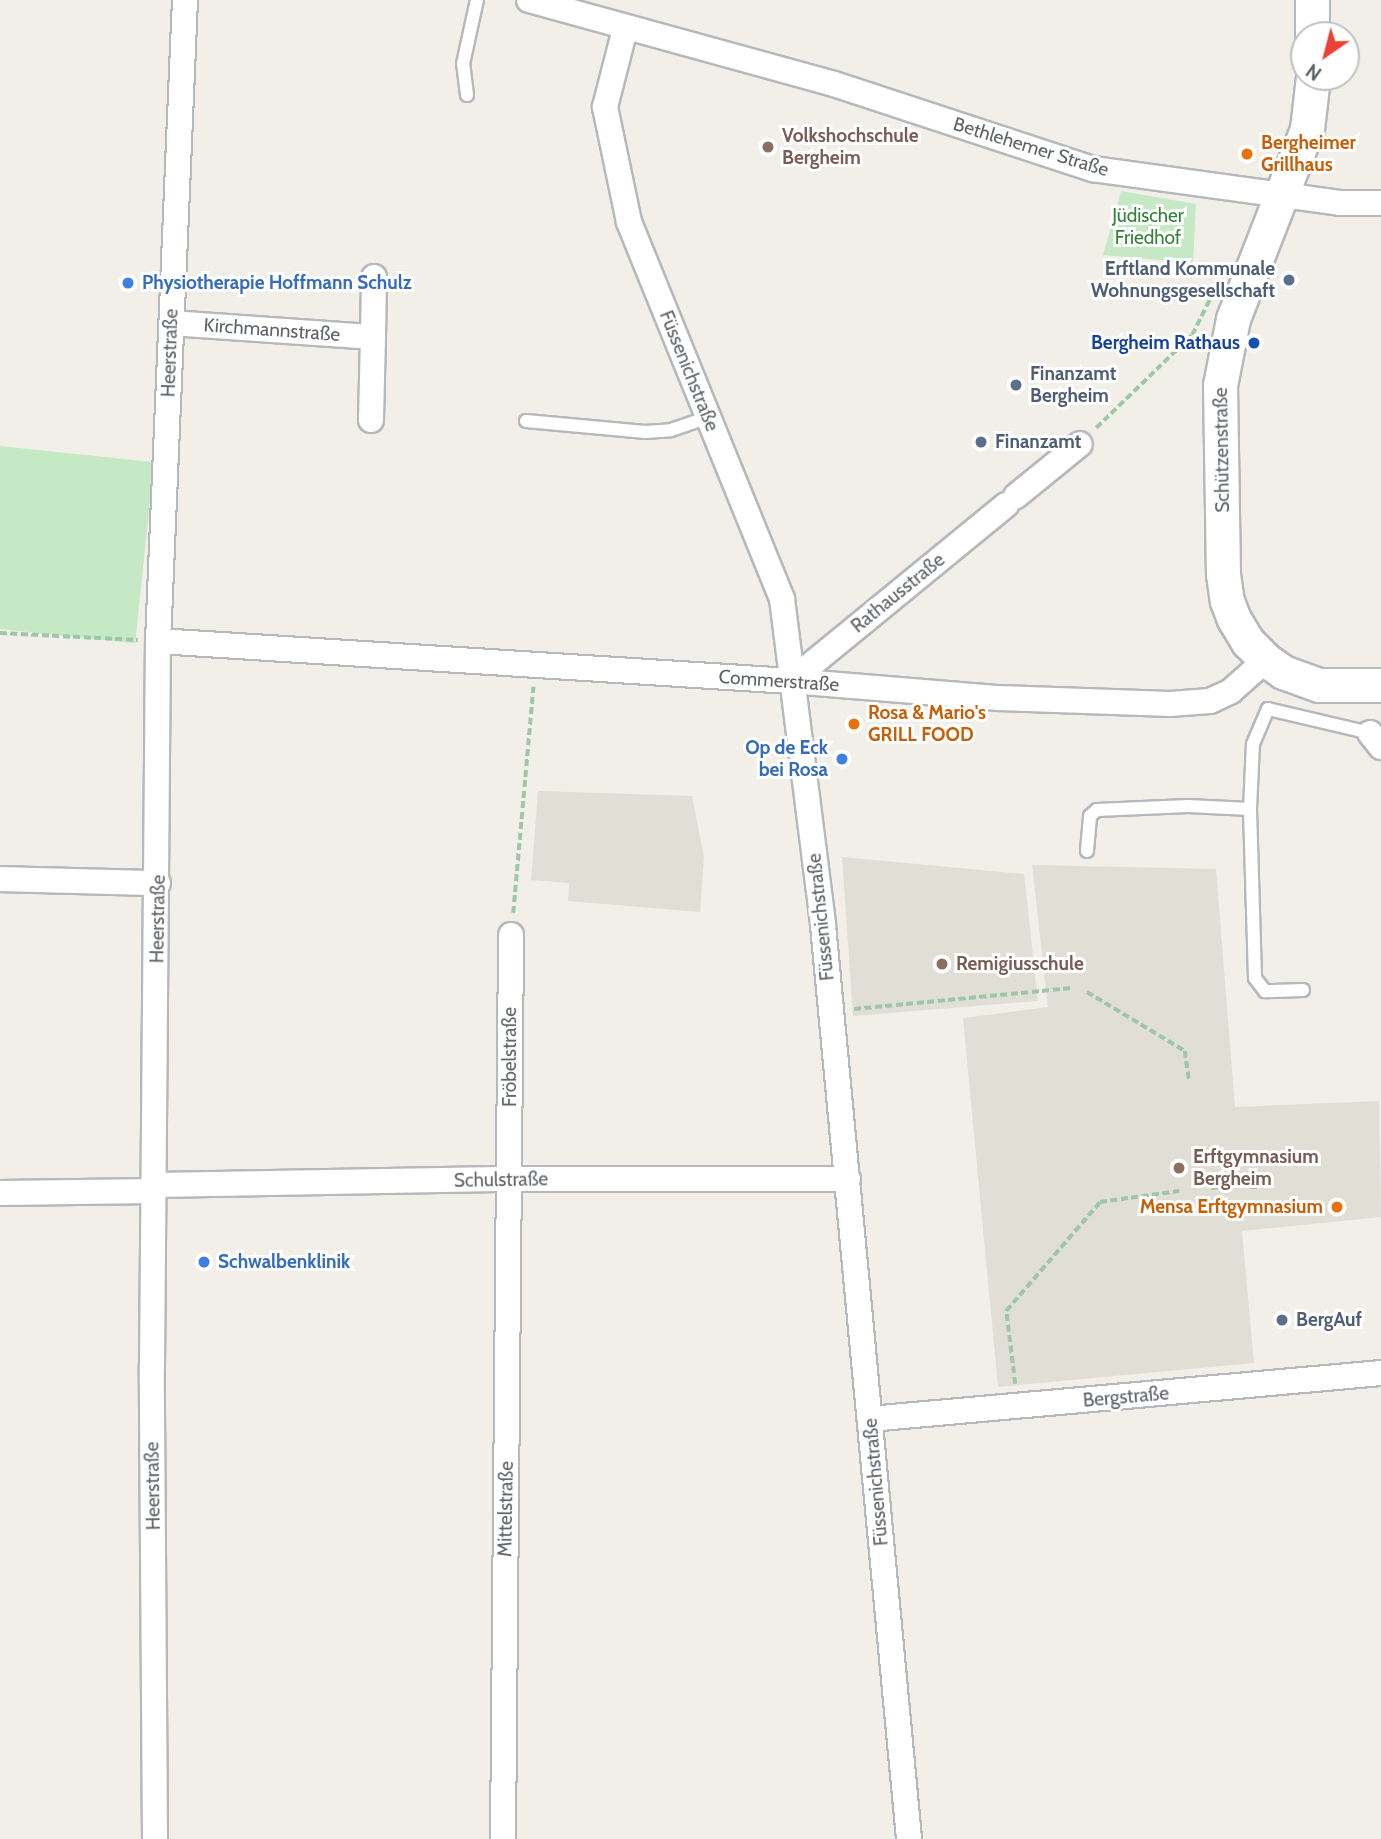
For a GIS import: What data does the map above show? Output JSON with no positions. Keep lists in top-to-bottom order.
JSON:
{
  "streets": {
    "main road": ["Schützenstraße"],
    "street": [
      "Bethlehemer Straße",
      "Kirchmannstraße",
      "Heerstraße",
      "Füssenichstraße",
      "Rathausstraße",
      "Commerstraße",
      "Fröbelstraße",
      "Schulstraße",
      "Bergstraße",
      "Mittelstraße"
    ]
  },
  "crossings": [
    ["Bethlehemer Straße", "Füssenichstraße"],
    ["Bethlehemer Straße", "Schützenstraße"],
    ["Kirchmannstraße", "Heerstraße"],
    ["Heerstraße", "Commerstraße"],
    ["Heerstraße", "Schulstraße"],
    ["Füssenichstraße", "Rathausstraße"],
    ["Füssenichstraße", "Commerstraße"],
    ["Füssenichstraße", "Schulstraße"],
    ["Füssenichstraße", "Bergstraße"],
    ["Schützenstraße", "Commerstraße"],
    ["Rathausstraße", "Commerstraße"],
    ["Fröbelstraße", "Schulstraße"],
    ["Fröbelstraße", "Mittelstraße"],
    ["Schulstraße", "Mittelstraße"]
  ],
  "parks": ["Jüdischer Friedhof"],
  "places": [
    "Volkshochschule Bergheim",
    "Bergheimer Grillhaus",
    "Erftland Kommunale Wohnungsgesellschaft",
    "Physiotherapie Hoffmann Schulz",
    "Bergheim Rathaus",
    "Finanzamt Bergheim",
    "Finanzamt",
    "Rosa & Mario's GRILL FOOD",
    "Op de Eck bei Rosa",
    "Remigiusschule",
    "Erftgymnasium Bergheim",
    "Mensa Erftgymnasium",
    "Schwalbenklinik",
    "BergAuf"
  ],
  "north": "bottom left"
}
